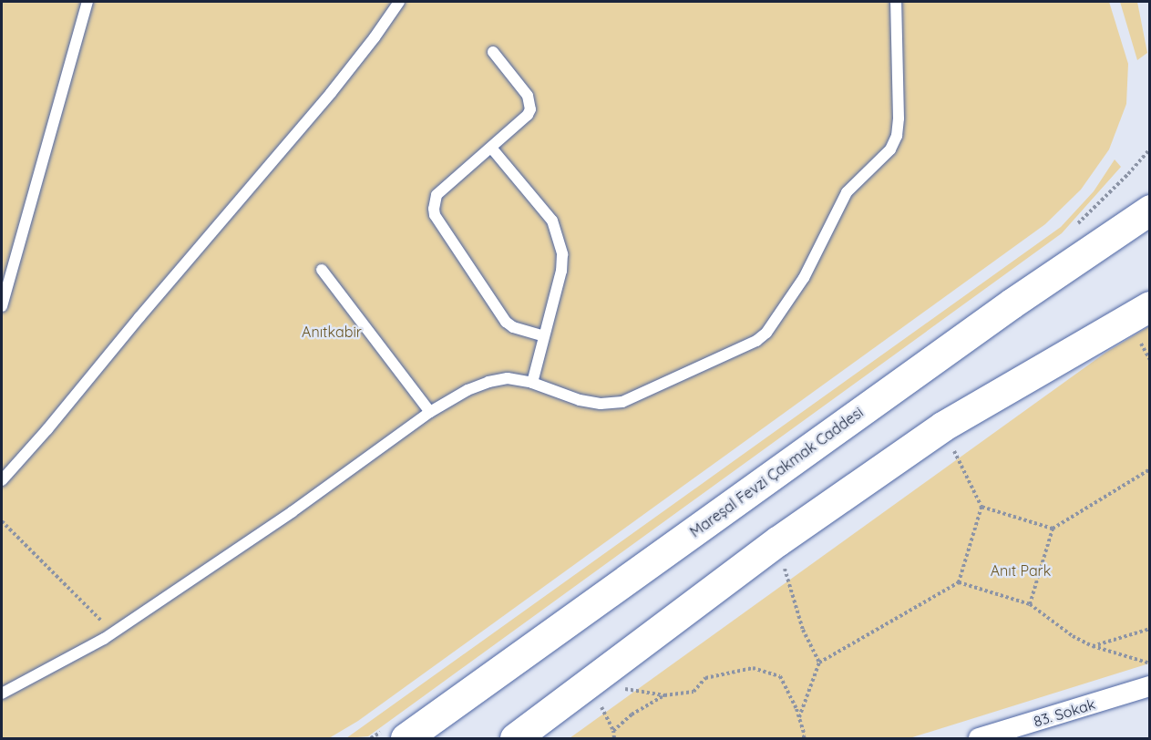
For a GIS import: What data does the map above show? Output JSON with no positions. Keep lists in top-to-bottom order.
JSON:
{
  "streets": {
    "main road": ["Mareşal Fevzi Çakmak Caddesi"],
    "street": ["83. Sokak"]
  },
  "parks": ["Anıtkabir", "Anıt Park"]
}
